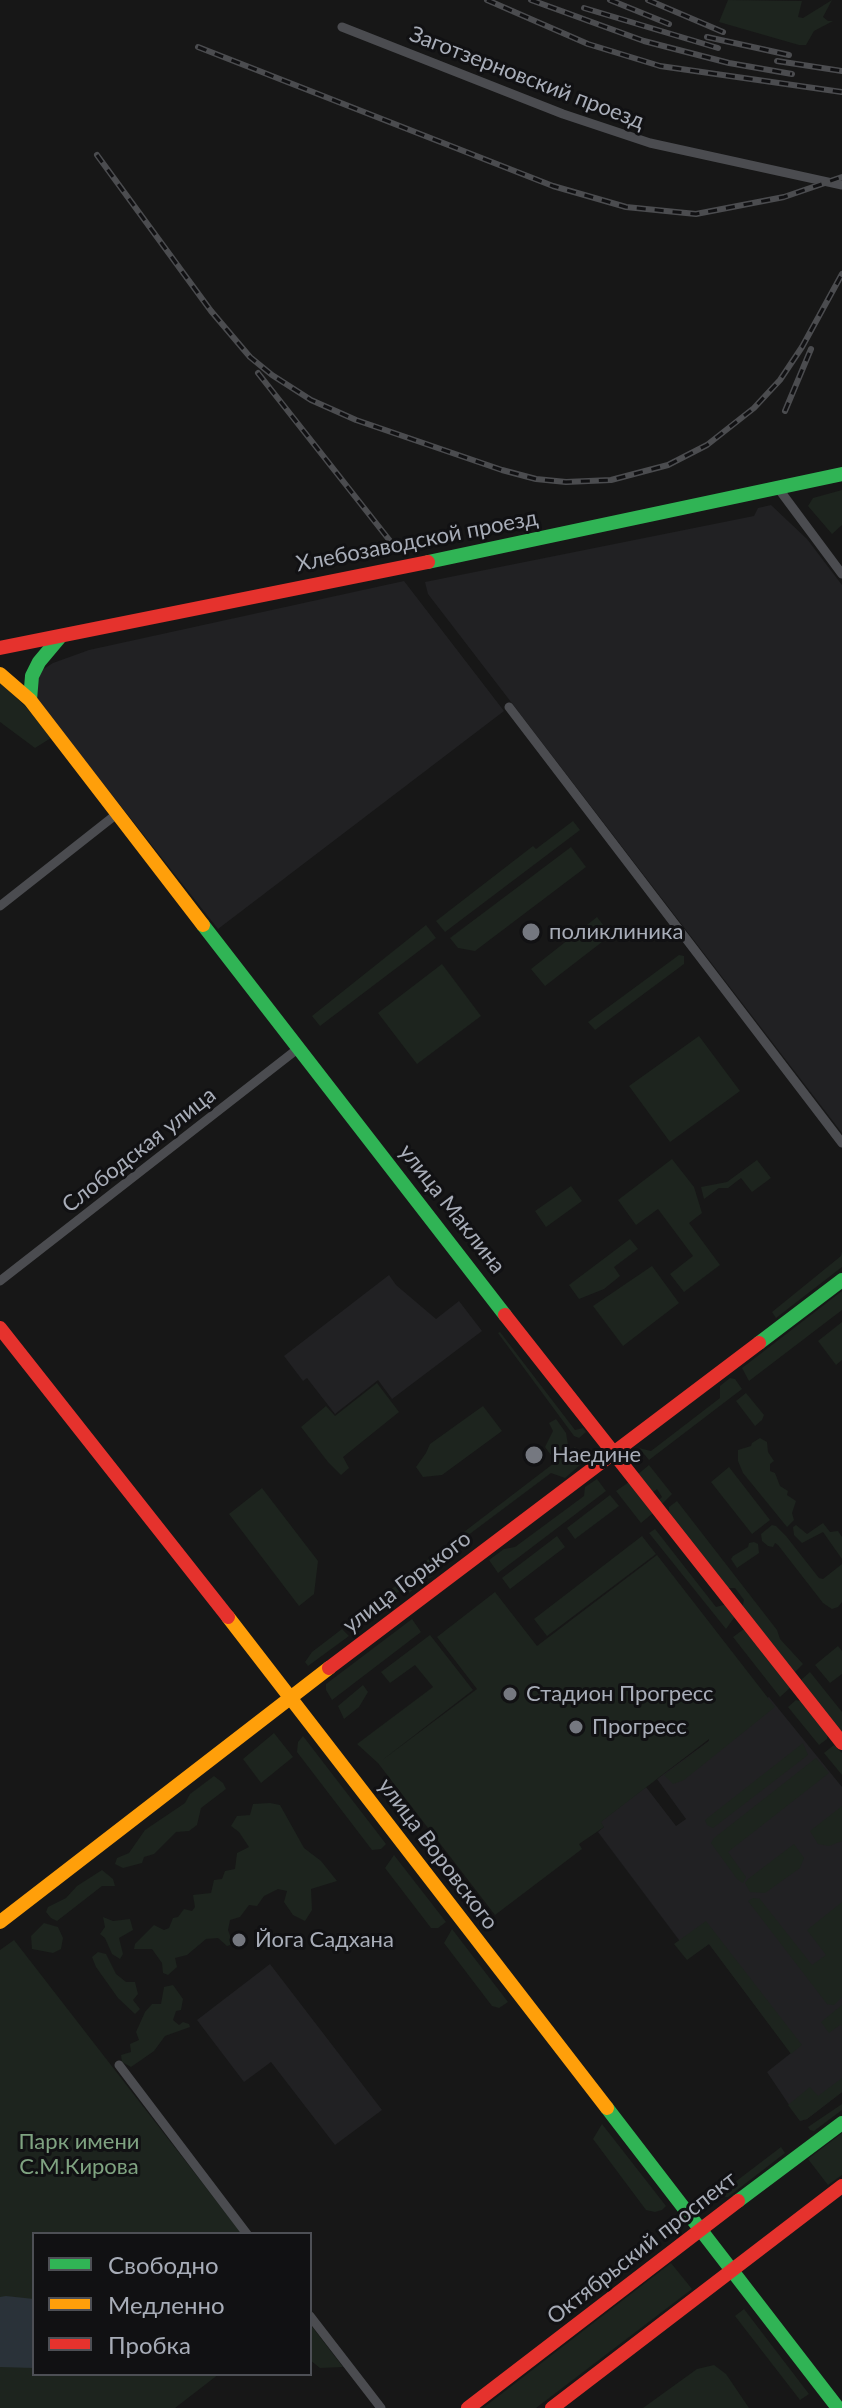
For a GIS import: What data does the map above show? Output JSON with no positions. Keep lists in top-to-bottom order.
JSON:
{
  "streets": {
    "street": [
      "Заготзерновский проезд",
      "Хлебозаводской проезд",
      "Слободская улица",
      "улица Маклина",
      "улица Горького",
      "улица Воровского",
      "Октябрьский проспект"
    ]
  },
  "crossings": [
    ["Слободская улица", "улица Маклина"],
    ["улица Маклина", "улица Горького"],
    ["улица Горького", "улица Воровского"],
    ["улица Воровского", "Октябрьский проспект"]
  ],
  "parks": ["Парк имени С.М.Кирова"],
  "places": [
    "поликлиника",
    "Наедине",
    "Стадион Прогресс",
    "Прогресс",
    "Йога Садхана"
  ],
  "legend": ["Свободно", "Медленно", "Пробка"]
}
